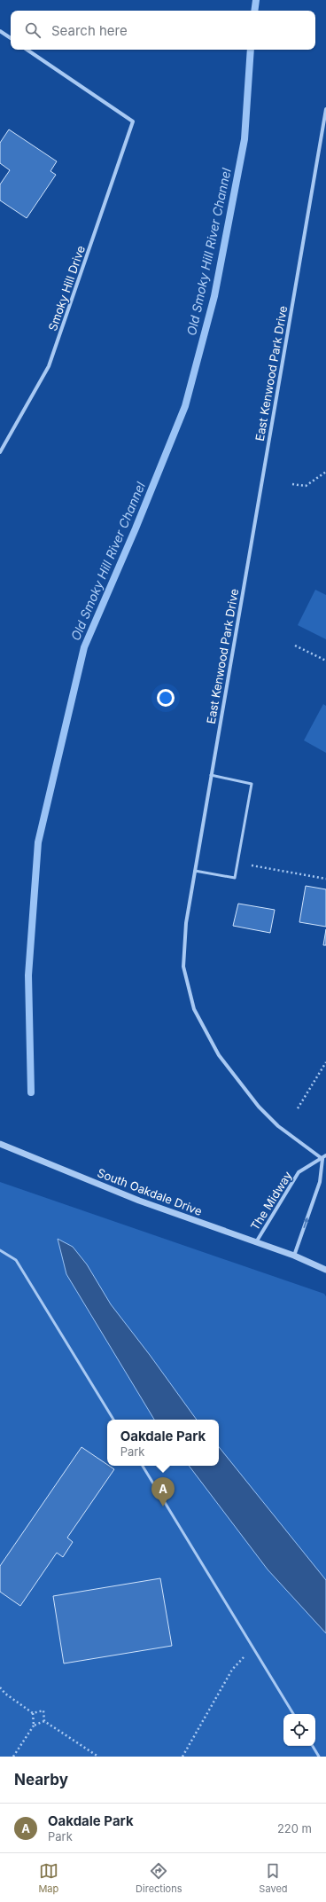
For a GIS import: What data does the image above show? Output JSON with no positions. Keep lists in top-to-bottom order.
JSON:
{
  "streets": {
    "street": [
      "Smoky Hill Drive",
      "East Kenwood Park Drive",
      "South Oakdale Drive",
      "The Midway"
    ]
  },
  "crossings": [
    ["East Kenwood Park Drive", "The Midway"],
    ["South Oakdale Drive", "The Midway"]
  ],
  "water": ["Old Smoky Hill River Channel"],
  "page": {
    "search": "Search here",
    "popup": ["Oakdale Park", "Park"],
    "pins": "A",
    "heading": "Nearby",
    "list": [
      {
        "mark": "A",
        "name": "Oakdale Park",
        "note": "Park",
        "value": "220 m"
      }
    ],
    "nav": ["Map", "Directions", "Saved"]
  }
}
